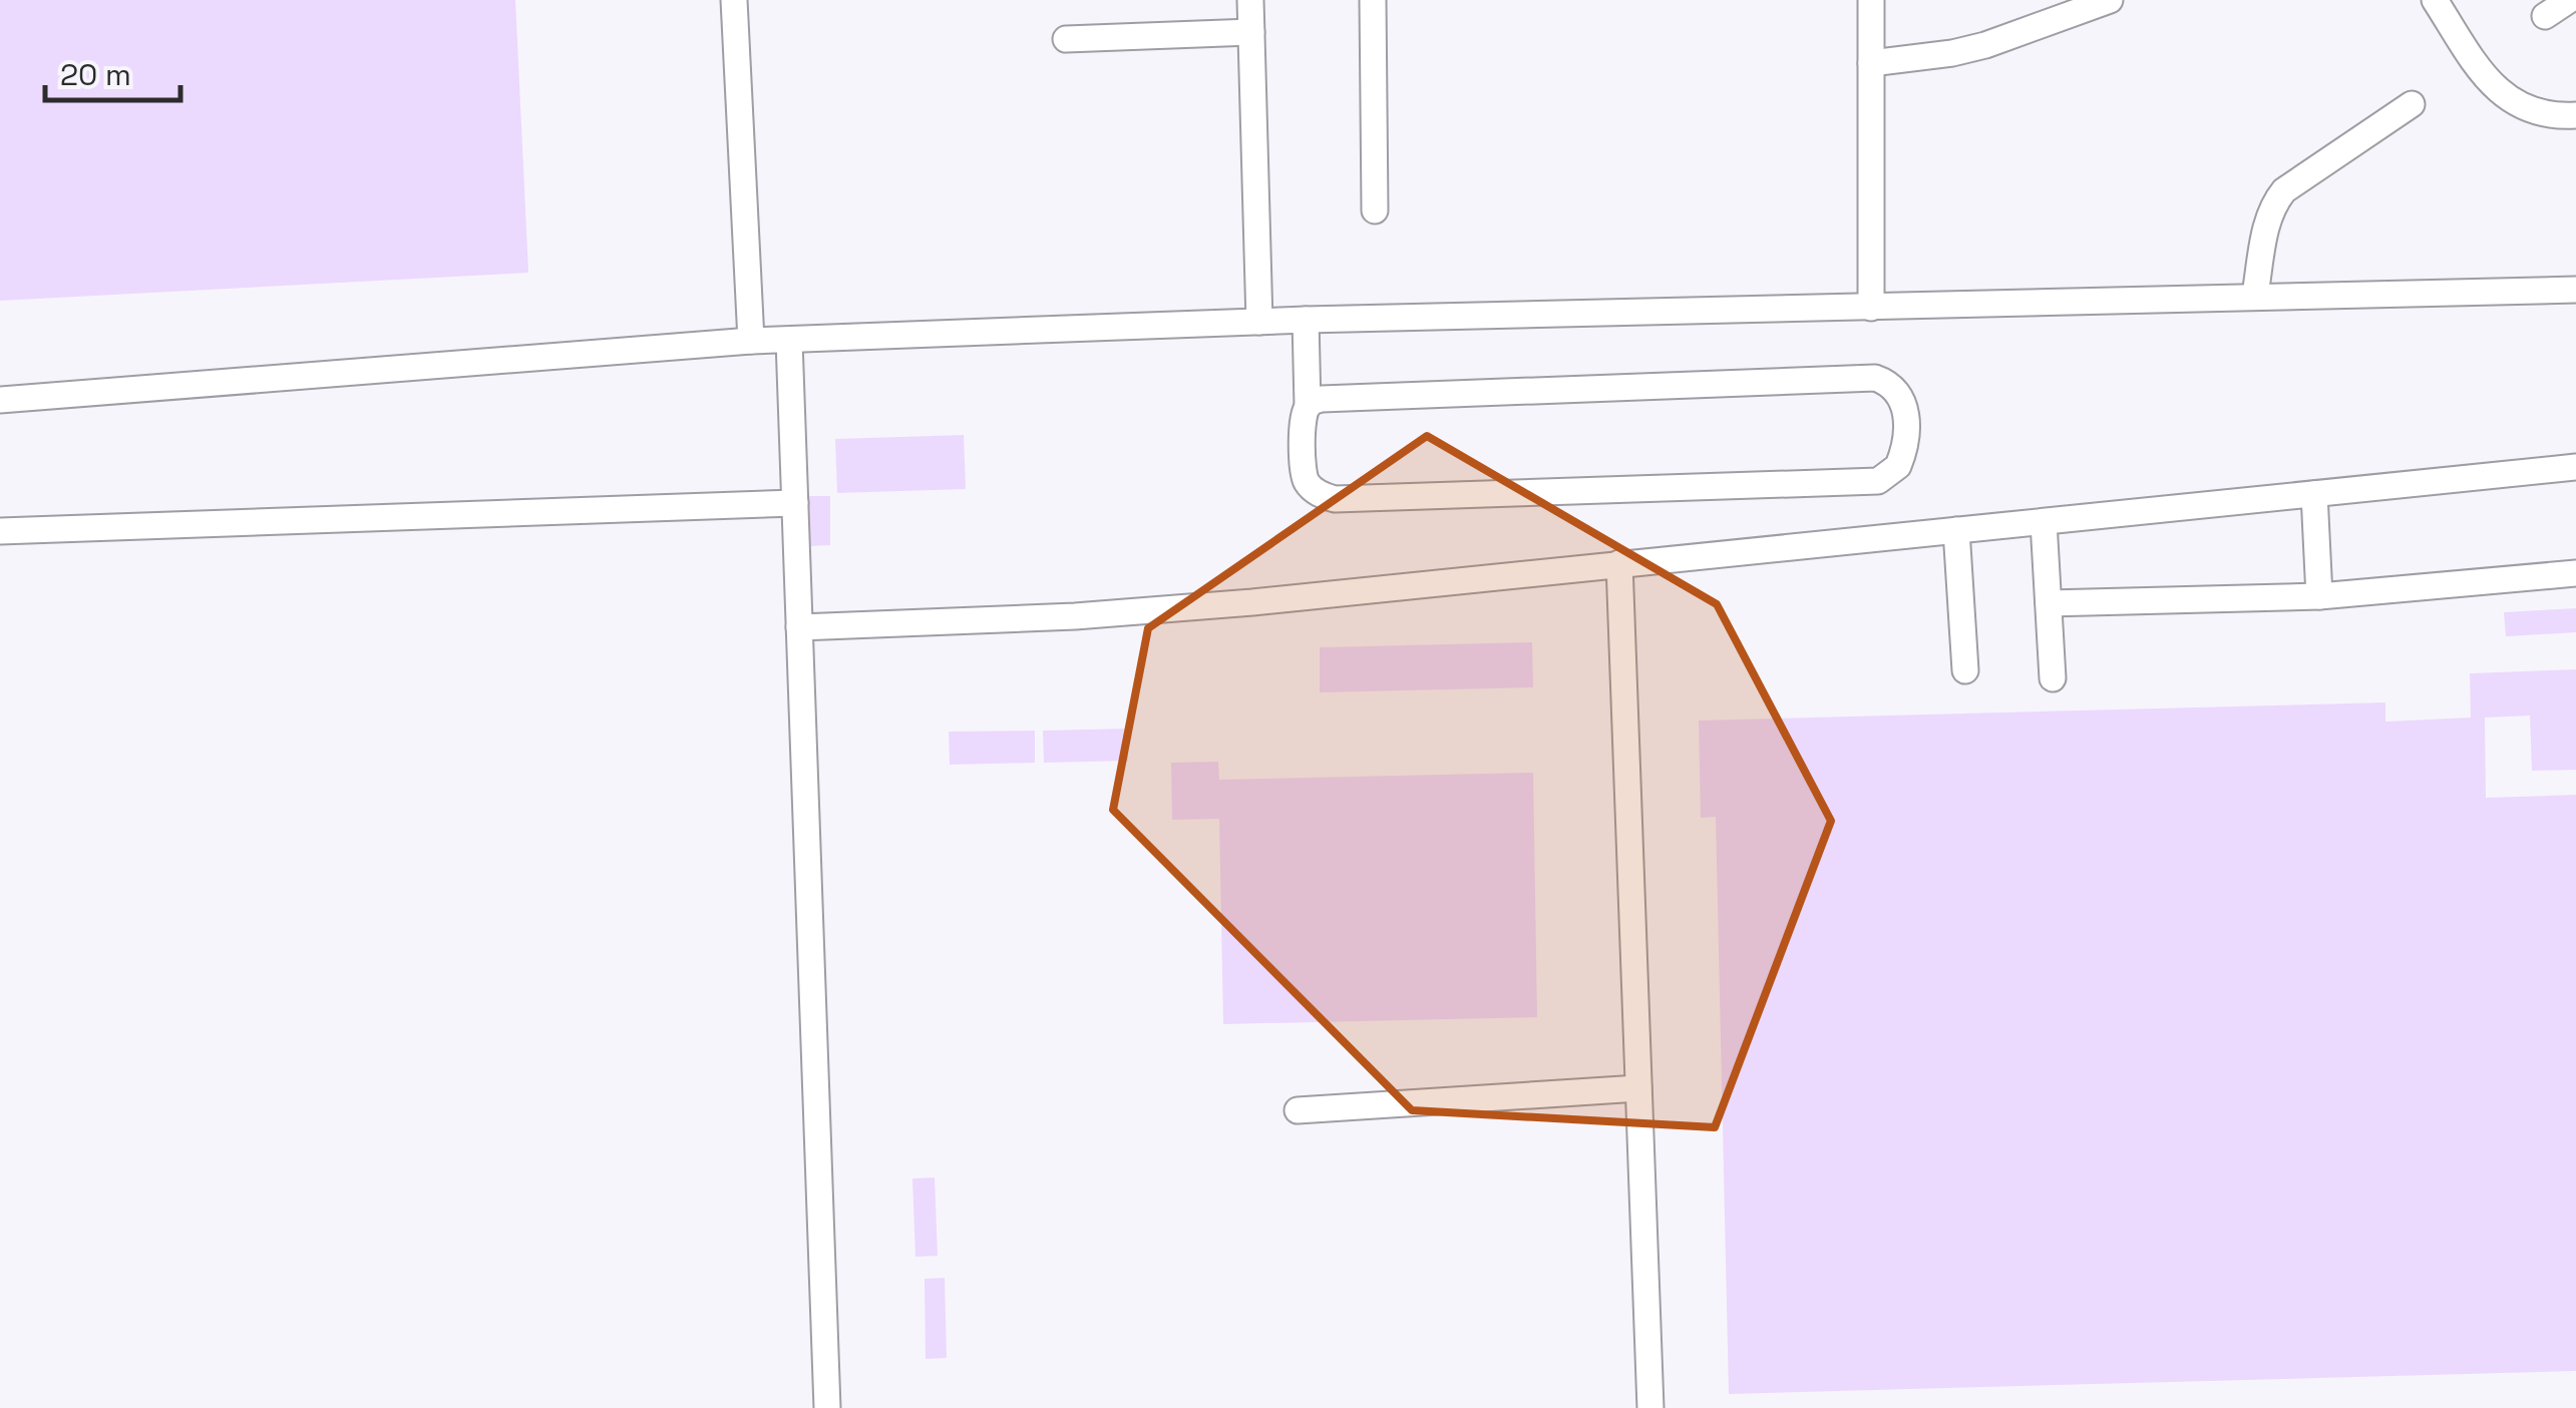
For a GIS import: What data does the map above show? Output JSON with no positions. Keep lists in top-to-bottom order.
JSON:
{
  "scale_bar": "20 m"
}
